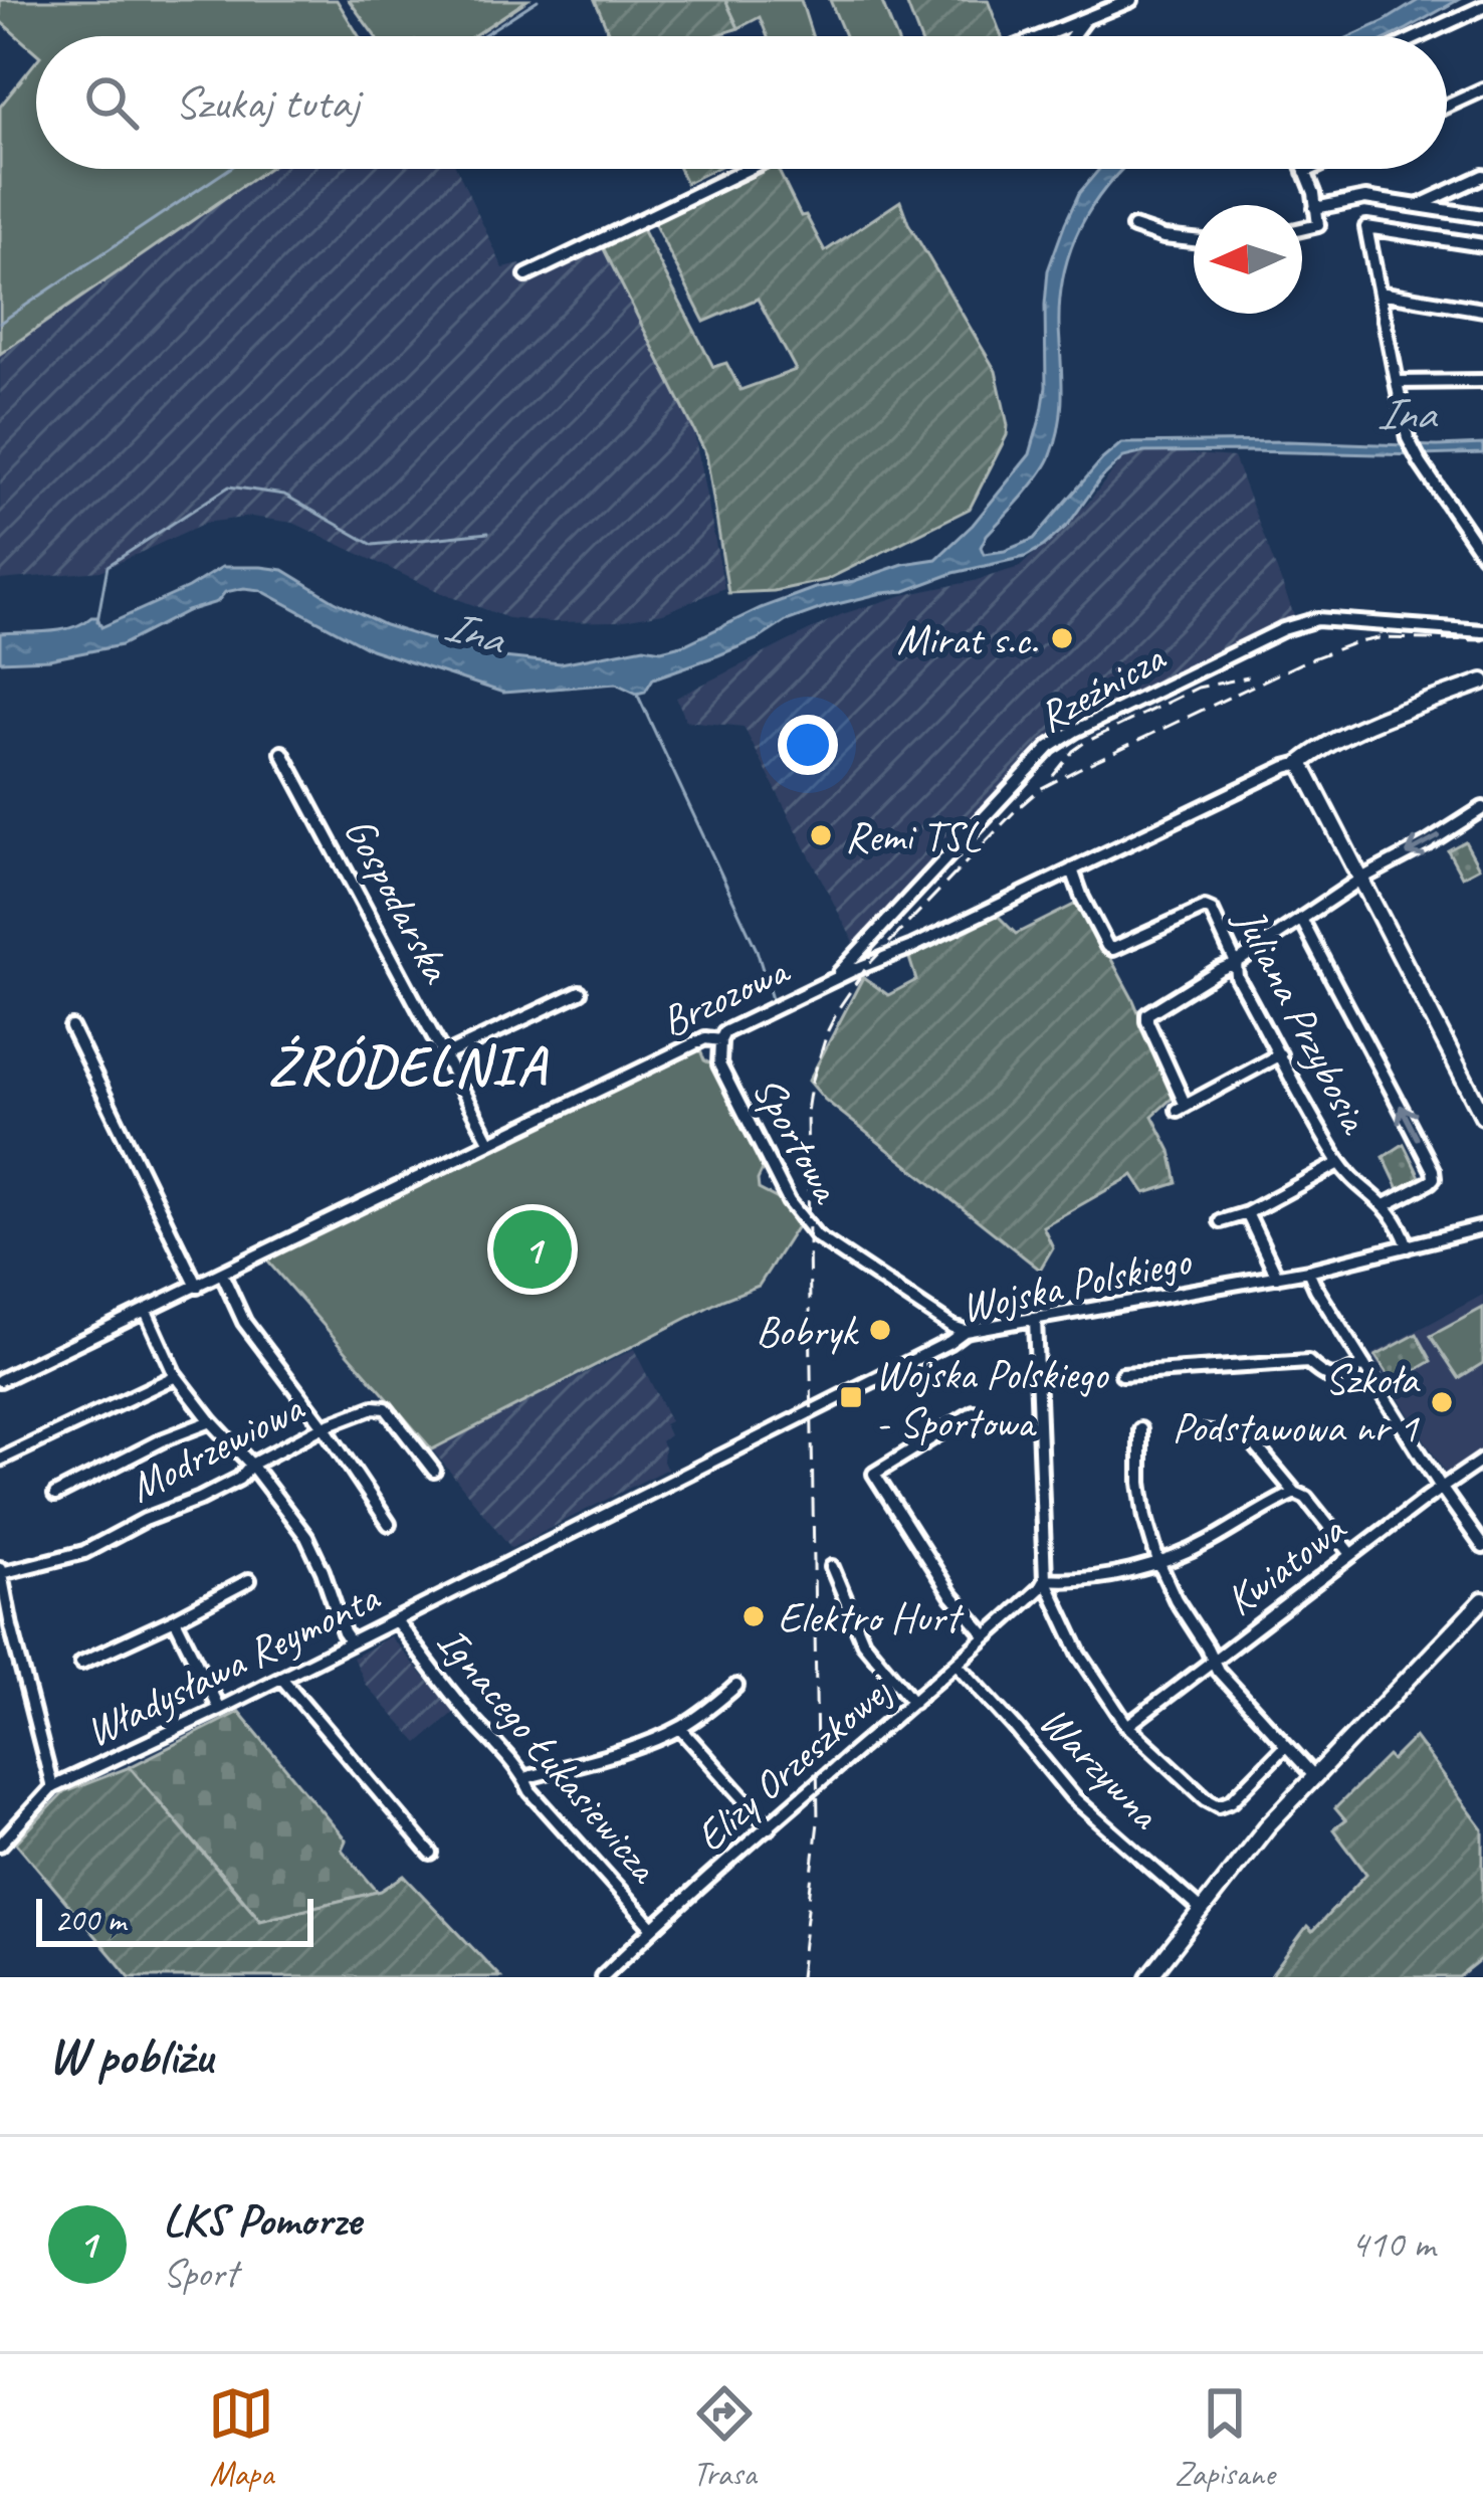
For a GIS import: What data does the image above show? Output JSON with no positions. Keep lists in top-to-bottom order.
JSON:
{
  "streets": {
    "street": [
      "Rzeźnicza",
      "Gospodarska",
      "Brzozowa",
      "Juliana Przybosia",
      "Sportowa",
      "Wojska Polskiego",
      "Modrzewiowa",
      "Kwiatowa",
      "Władysława Reymonta",
      "Ignacego Łukasiewicza",
      "Elizy Orzeszkowej",
      "Warzywna"
    ]
  },
  "crossings": [
    ["Rzeźnicza", "Brzozowa"],
    ["Gospodarska", "Brzozowa"],
    ["Brzozowa", "Juliana Przybosia"],
    ["Brzozowa", "Sportowa"],
    ["Juliana Przybosia", "Wojska Polskiego"],
    ["Sportowa", "Wojska Polskiego"],
    ["Wojska Polskiego", "Władysława Reymonta"],
    ["Władysława Reymonta", "Ignacego Łukasiewicza"],
    ["Ignacego Łukasiewicza", "Elizy Orzeszkowej"],
    ["Elizy Orzeszkowej", "Warzywna"]
  ],
  "districts": ["ŹRÓDELNIA"],
  "water": ["Ina"],
  "places": {
    "other": [
      "Mirat s.c.",
      "Remi TSL",
      "Bobryk",
      "Szkoła Podstawowa nr 1",
      "Elektro Hurt"
    ],
    "transit": ["Wojska Polskiego - Sportowa"]
  },
  "scale_bar": "200 m",
  "north": "left",
  "page": {
    "search": "Szukaj tutaj",
    "pins": "1",
    "scale": "200 m",
    "heading": "W pobliżu",
    "list": [
      {
        "mark": "1",
        "name": "LKS Pomorze",
        "note": "Sport",
        "value": "410 m"
      }
    ],
    "nav": ["Mapa", "Trasa", "Zapisane"]
  }
}
